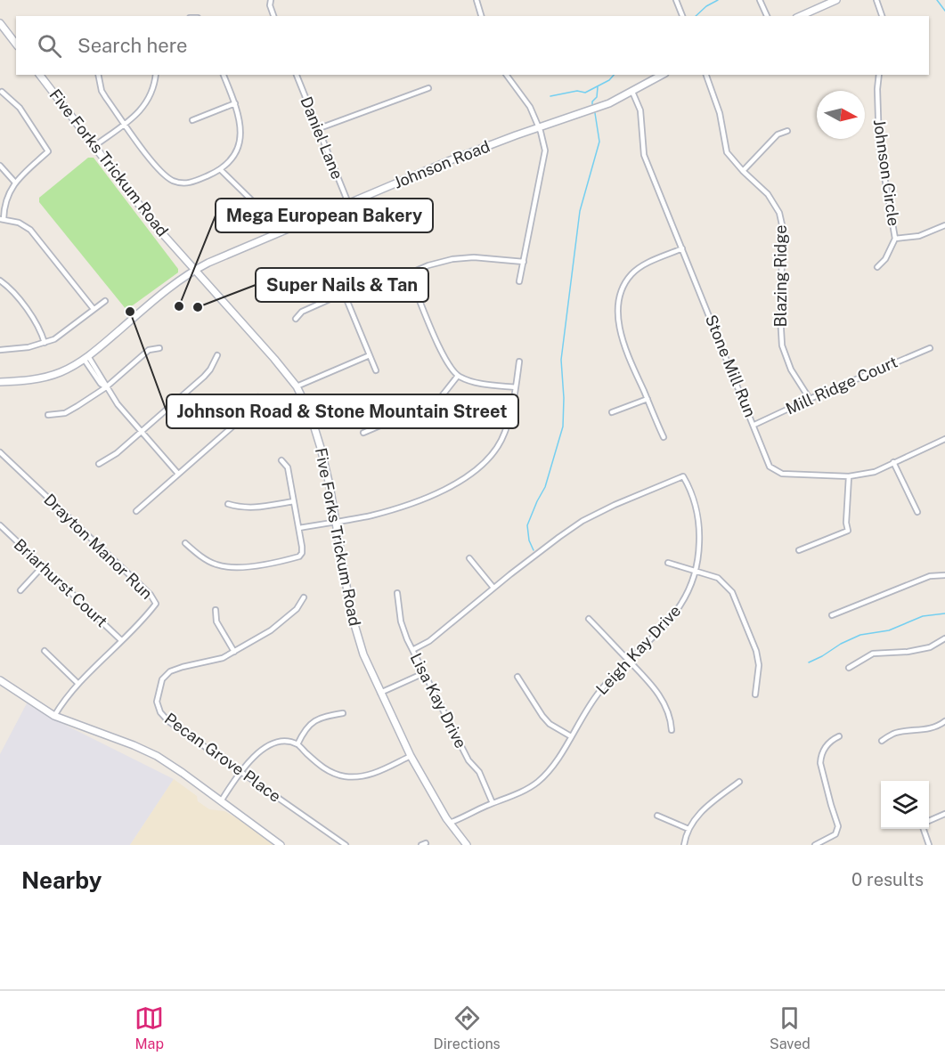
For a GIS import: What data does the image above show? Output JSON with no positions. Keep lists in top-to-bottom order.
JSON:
{
  "streets": {
    "street": [
      "Daniel Lane",
      "Five Forks Trickum Road",
      "Johnson Road",
      "Johnson Circle",
      "Blazing Ridge",
      "Stone Mill Run",
      "Mill Ridge Court",
      "Drayton Manor Run",
      "Briarhurst Court",
      "Leigh Kay Drive",
      "Lisa Kay Drive",
      "Pecan Grove Place"
    ]
  },
  "crossings": [
    ["Daniel Lane", "Johnson Road"],
    ["Five Forks Trickum Road", "Johnson Road"],
    ["Five Forks Trickum Road", "Leigh Kay Drive"],
    ["Johnson Road", "Stone Mill Run"],
    ["Blazing Ridge", "Mill Ridge Court"],
    ["Stone Mill Run", "Mill Ridge Court"],
    ["Drayton Manor Run", "Briarhurst Court"],
    ["Leigh Kay Drive", "Lisa Kay Drive"]
  ],
  "places": ["Mega European Bakery", "Super Nails & Tan", "Johnson Road & Stone Mountain Street"],
  "north": "right",
  "page": {
    "search": "Search here",
    "heading": ["Nearby", "0 results"],
    "nav": ["Map", "Directions", "Saved"]
  }
}
